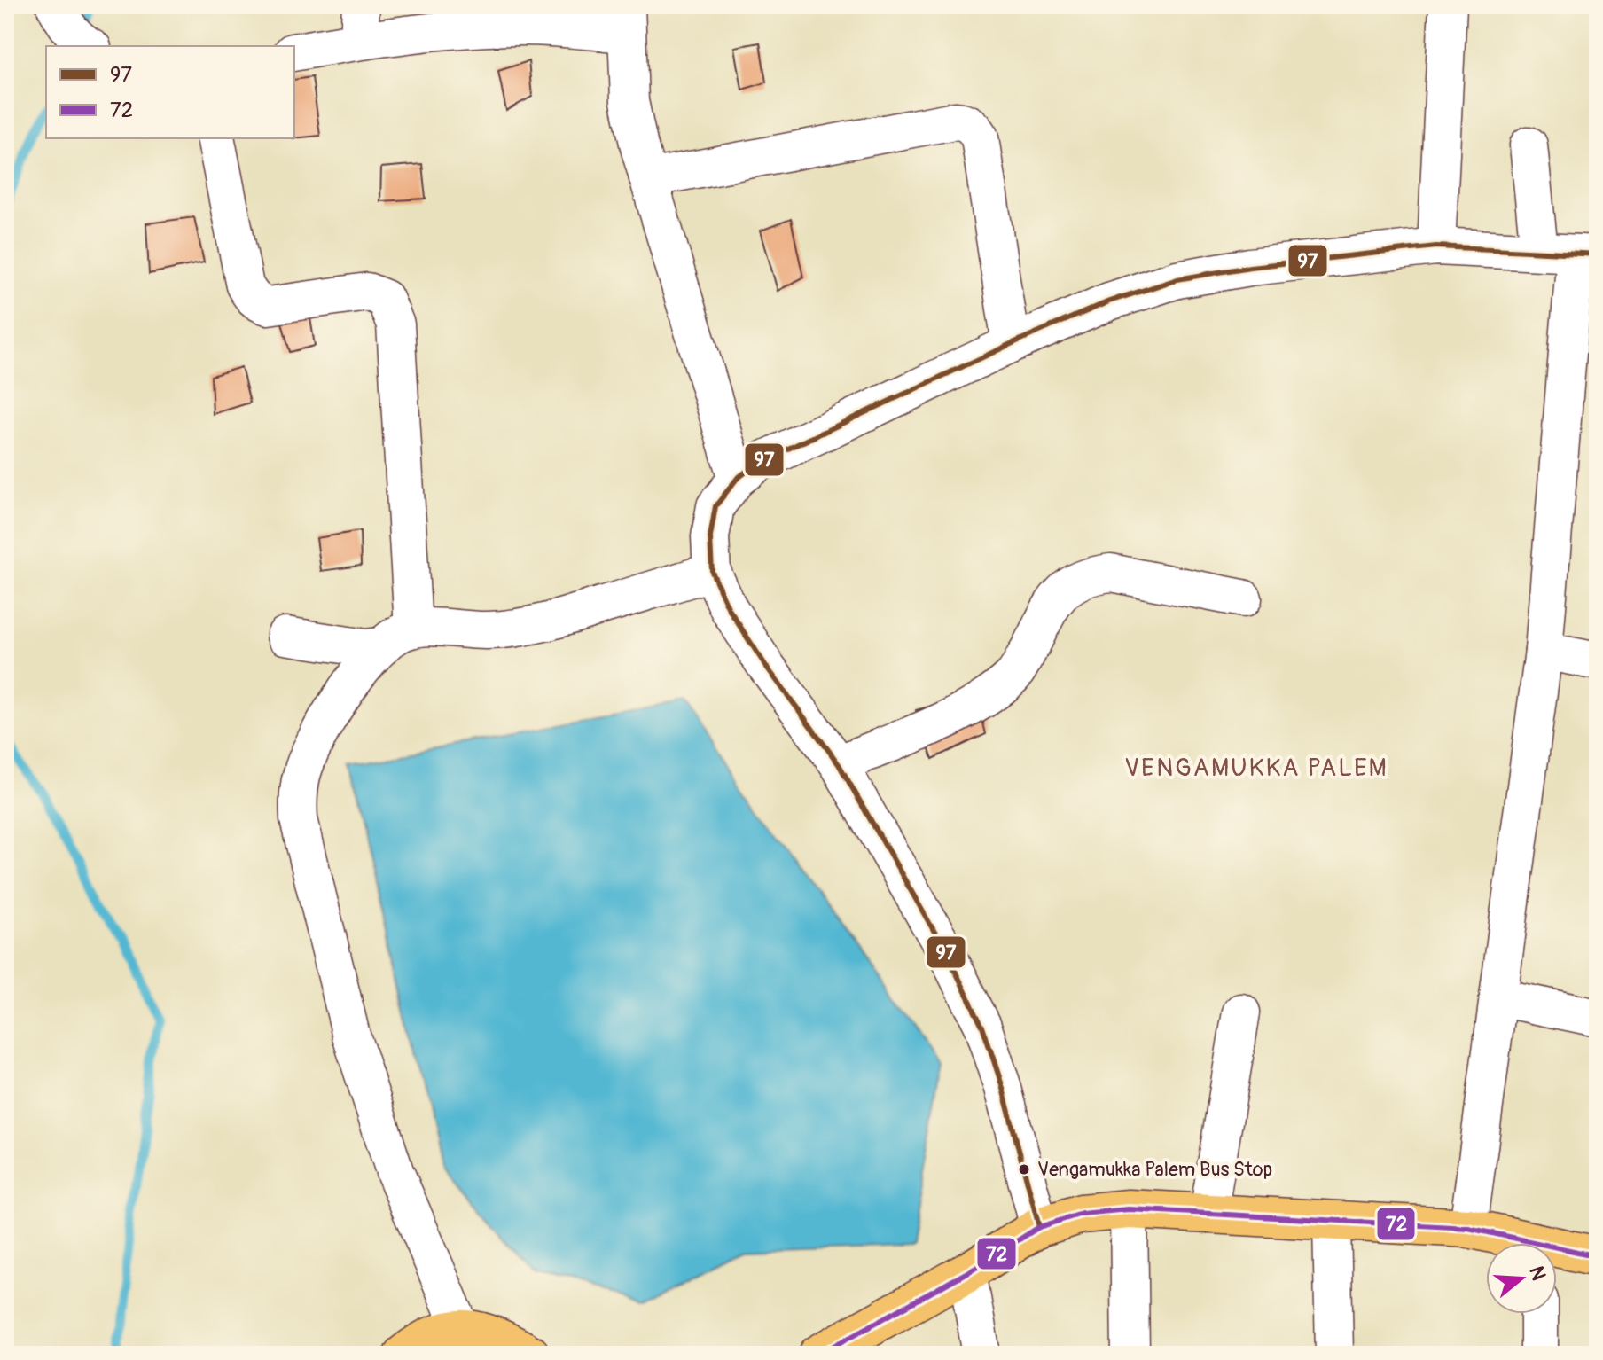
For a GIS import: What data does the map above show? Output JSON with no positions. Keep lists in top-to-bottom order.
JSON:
{
  "districts": ["VENGAMUKKA PALEM"],
  "places": ["Vengamukka Palem Bus Stop"],
  "lines": ["transit line 97", "transit line 72"],
  "legend": ["97", "72"],
  "north": "right"
}
